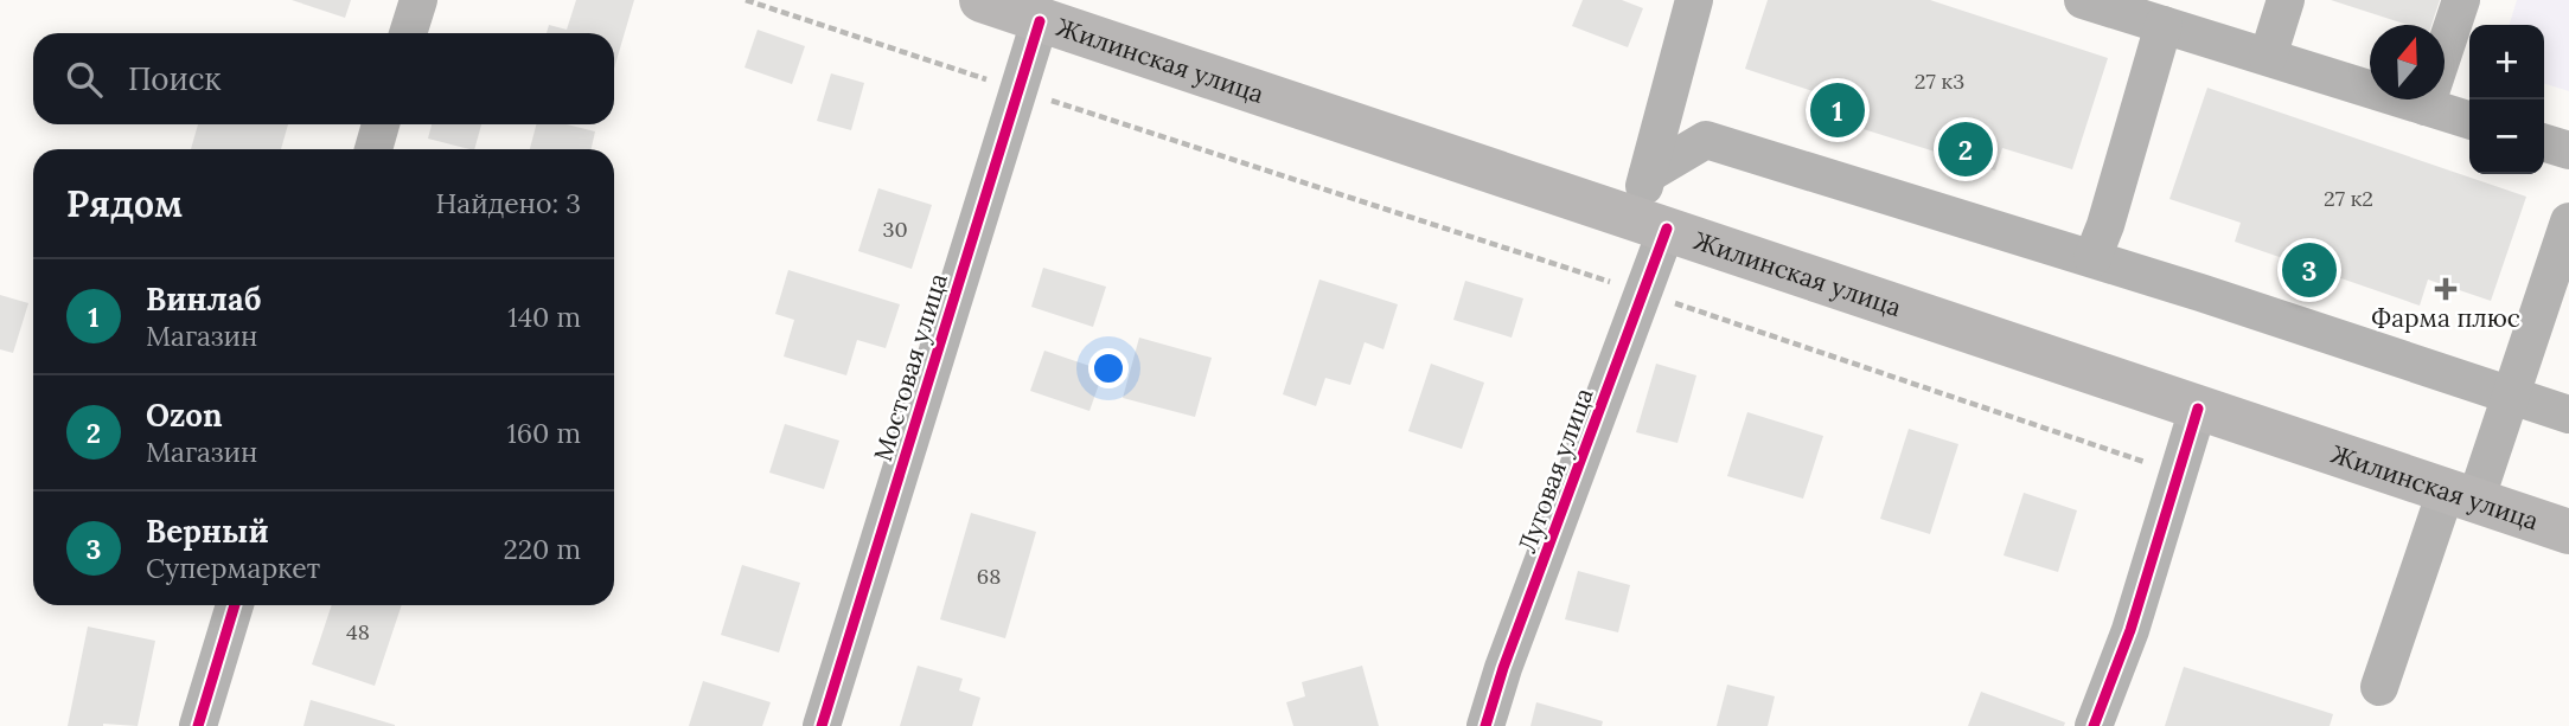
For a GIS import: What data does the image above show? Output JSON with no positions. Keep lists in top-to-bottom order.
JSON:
{
  "streets": {
    "main road": ["Жилинская улица"],
    "street": ["Мостовая улица", "Луговая улица"]
  },
  "crossings": [
    ["Жилинская улица", "Мостовая улица"],
    ["Жилинская улица", "Луговая улица"]
  ],
  "places": {
    "health": ["Фарма плюс"]
  },
  "house_numbers": [
    "27 к3",
    "27 к2",
    "30",
    "68",
    "48"
  ],
  "north": "top",
  "page": {
    "map_buttons": ["+", "−"],
    "search": "Поиск",
    "pins": ["1", "2", "3"],
    "heading": ["Рядом", "Найдено: 3"],
    "list": [
      {
        "mark": "1",
        "name": "Винлаб",
        "note": "Магазин",
        "value": "140 m"
      },
      {
        "mark": "2",
        "name": "Ozon",
        "note": "Магазин",
        "value": "160 m"
      },
      {
        "mark": "3",
        "name": "Верный",
        "note": "Супермаркет",
        "value": "220 m"
      }
    ]
  }
}
